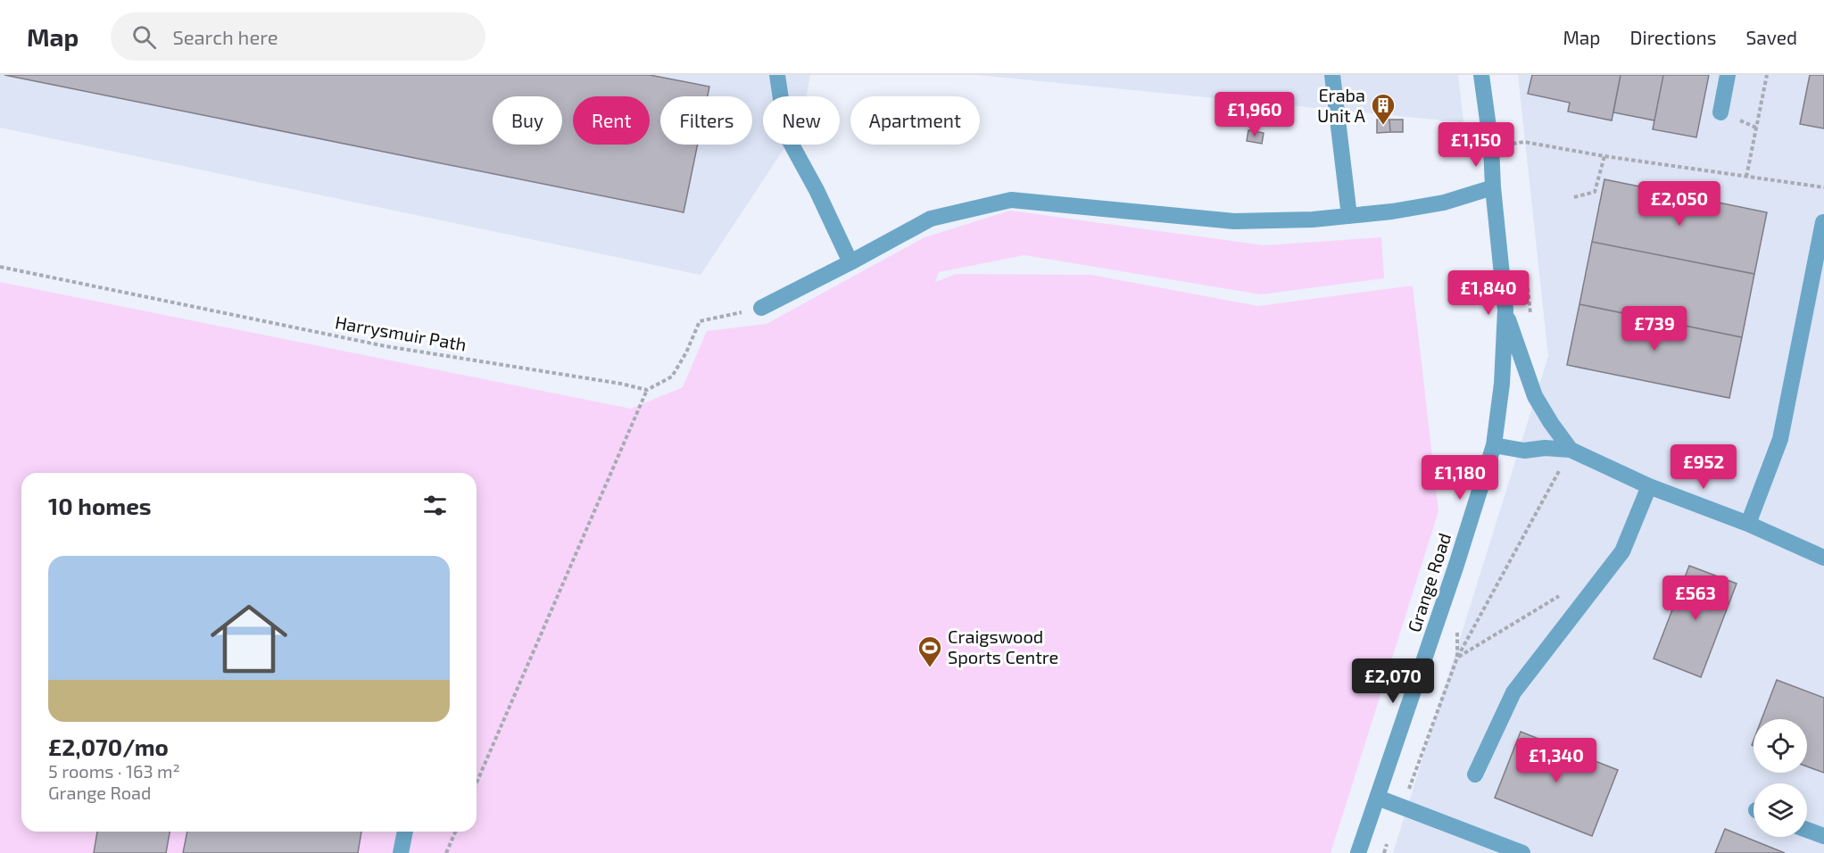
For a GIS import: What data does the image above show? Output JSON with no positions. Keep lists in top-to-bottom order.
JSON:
{
  "streets": {
    "street": ["Grange Road"],
    "path": ["Harrysmuir Path"]
  },
  "places": {
    "building": ["Eraba Unit A"],
    "sports": ["Craigswood Sports Centre"]
  },
  "page": {
    "header": "Map",
    "search": "Search here",
    "nav": ["Map", "Directions", "Saved"],
    "price": [
      "£1,960",
      "£1,150",
      "£2,050",
      "£1,840",
      "£739",
      "£952",
      "£1,180",
      "£563",
      "£2,070",
      "£1,340"
    ],
    "chip": [
      "Buy",
      "Rent",
      "Filters",
      "New",
      "Apartment"
    ],
    "heading": "10 homes",
    "list": [
      {
        "name": "£2,070/mo",
        "note": "5 rooms · 163 m² · Grange Road"
      }
    ]
  }
}
